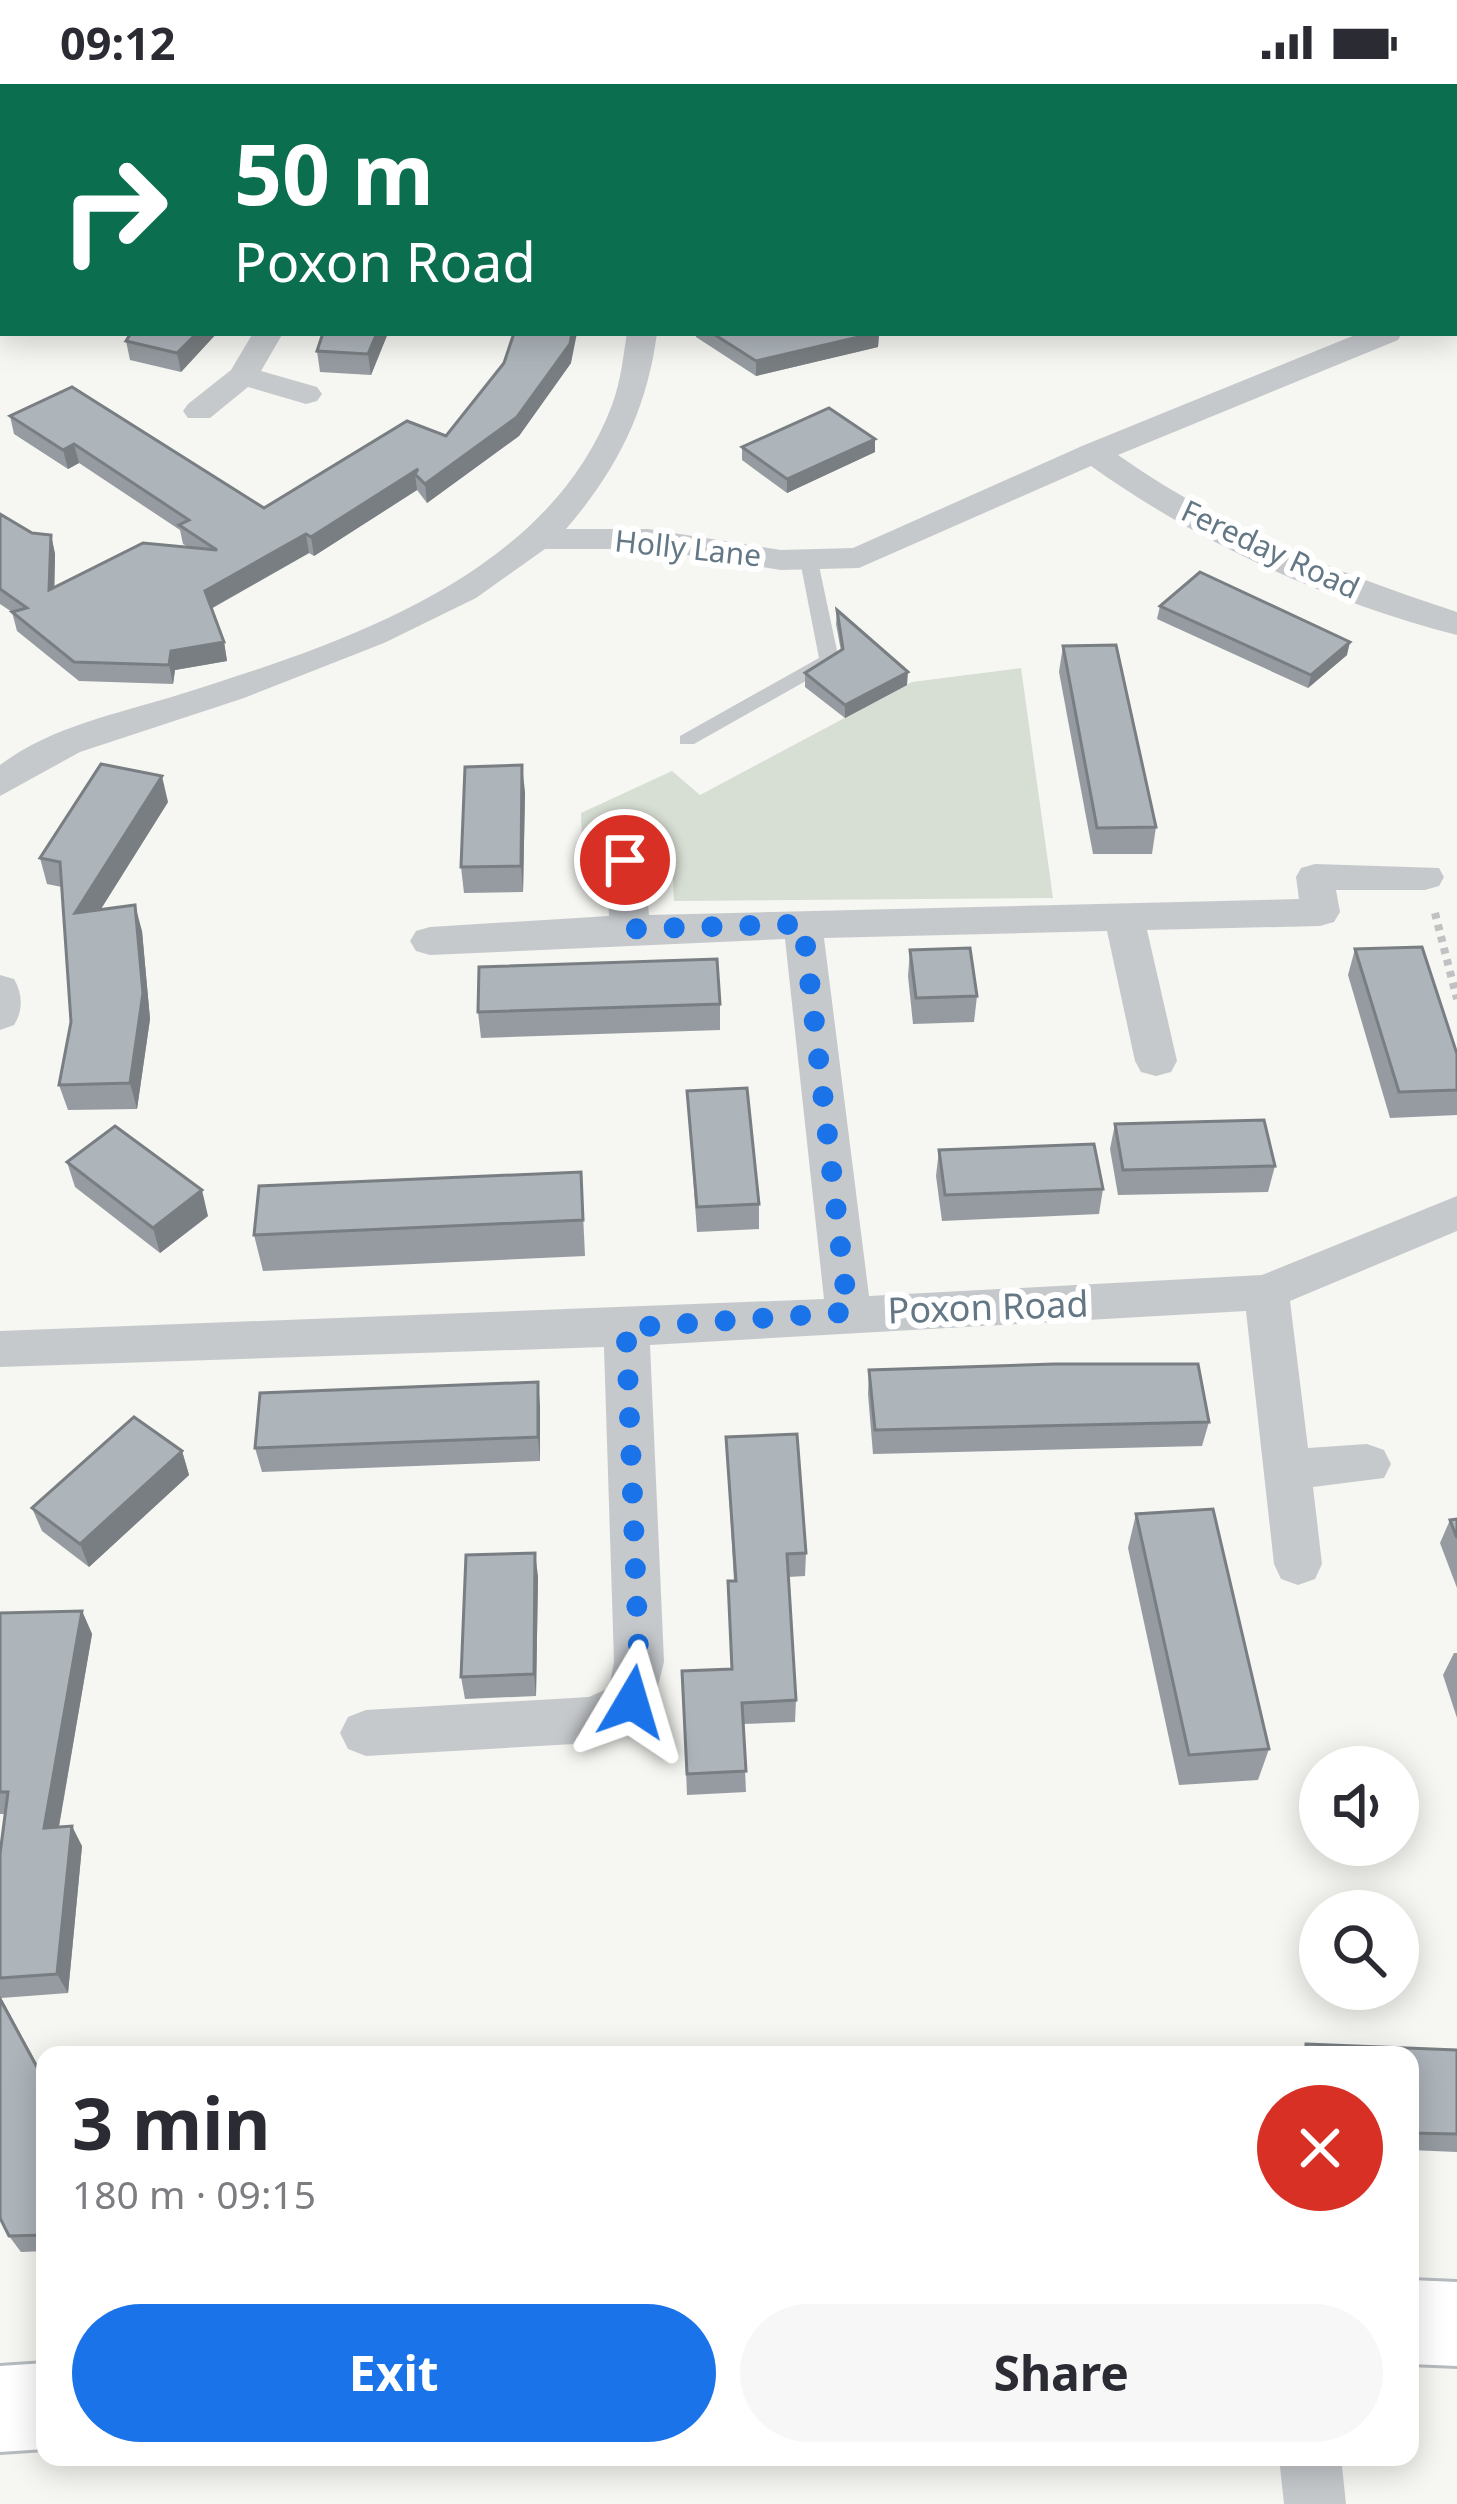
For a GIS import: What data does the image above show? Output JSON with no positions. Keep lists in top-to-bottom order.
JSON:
{
  "streets": {
    "street": ["Holly Lane", "Fereday Road", "Poxon Road"]
  },
  "crossings": [
    ["Holly Lane", "Fereday Road"]
  ],
  "page": {
    "status": "09:12",
    "turn": ["50 m", "Poxon Road"],
    "heading": ["3 min", "180 m · 09:15"],
    "buttons": ["Exit", "Share"]
  }
}
